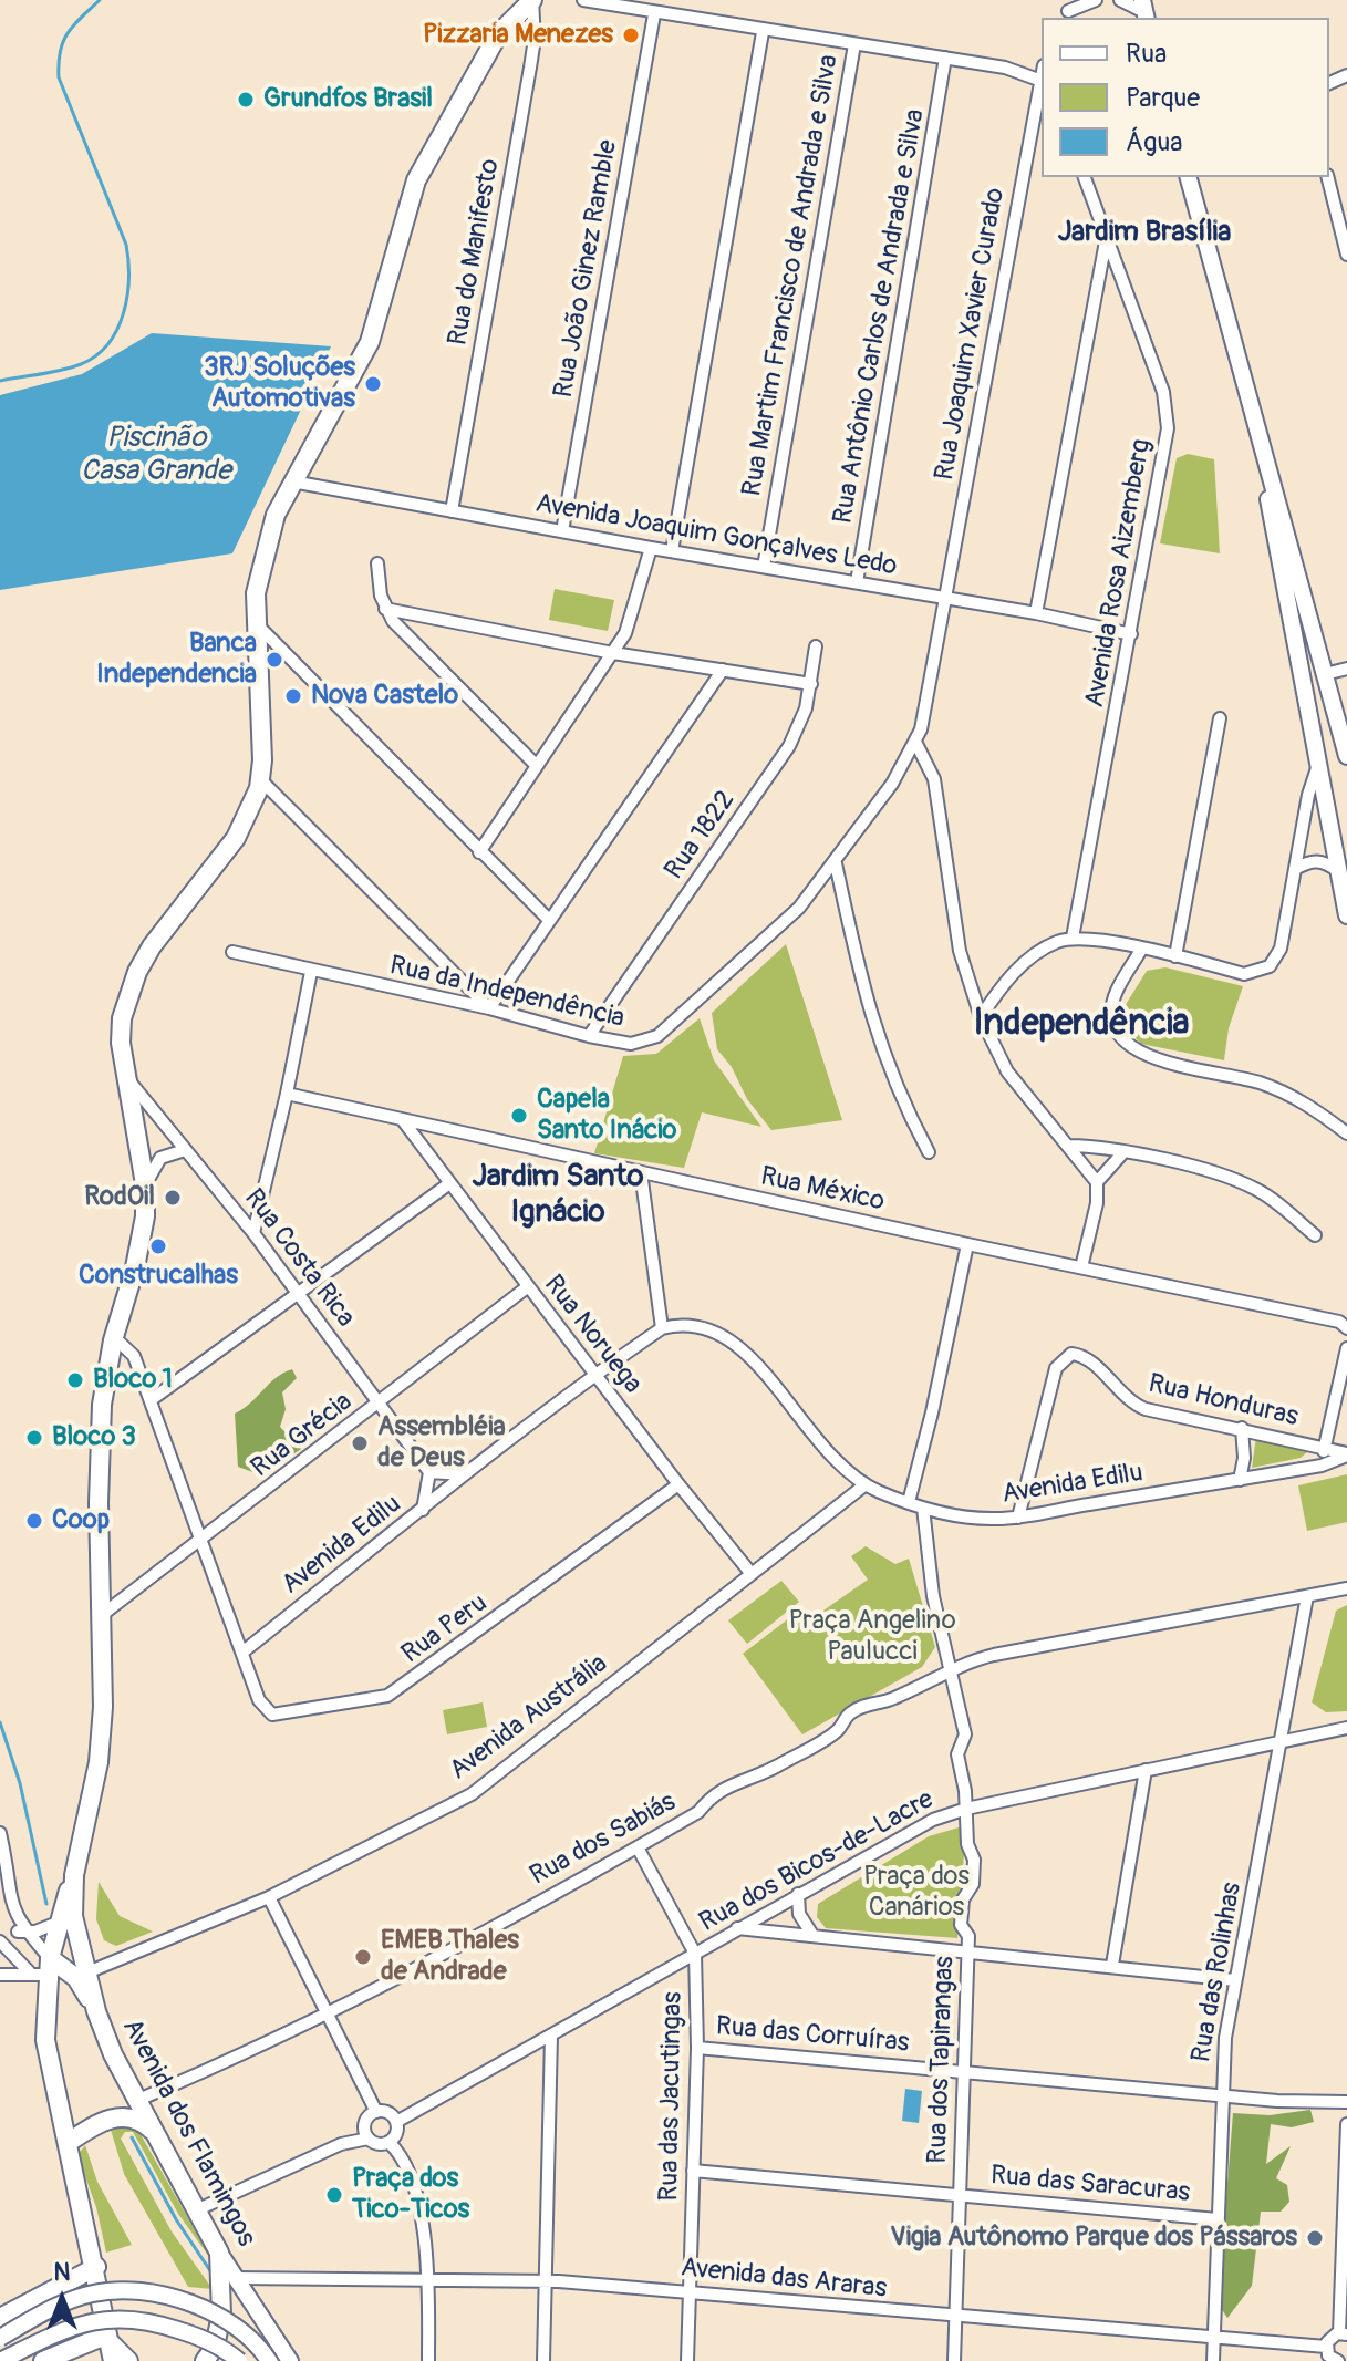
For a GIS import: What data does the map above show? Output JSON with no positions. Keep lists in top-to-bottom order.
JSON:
{
  "streets": {
    "main road": ["Avenida dos Flamingos"],
    "street": [
      "Rua do Manifesto",
      "Rua João Ginez Ramble",
      "Rua Martim Francisco de Andrada e Silva",
      "Rua Antônio Carlos de Andrada e Silva",
      "Rua Joaquim Xavier Curado",
      "Avenida Joaquim Gonçalves Ledo",
      "Avenida Rosa Aizemberg",
      "Rua 1822",
      "Rua da Independência",
      "Rua México",
      "Rua Costa Rica",
      "Rua Noruega",
      "Rua Honduras",
      "Rua Grécia",
      "Avenida Edilu",
      "Rua Peru",
      "Avenida Austrália",
      "Rua dos Sabiás",
      "Rua dos Bicos-de-Lacre",
      "Rua das Rolinhas",
      "Rua das Corruíras",
      "Rua dos Tapirangas",
      "Rua das Jacutingas",
      "Rua das Saracuras",
      "Avenida das Araras"
    ]
  },
  "crossings": [
    ["Rua do Manifesto", "Avenida Joaquim Gonçalves Ledo"],
    ["Rua João Ginez Ramble", "Avenida Joaquim Gonçalves Ledo"],
    ["Rua Martim Francisco de Andrada e Silva", "Avenida Joaquim Gonçalves Ledo"],
    ["Rua Antônio Carlos de Andrada e Silva", "Avenida Joaquim Gonçalves Ledo"],
    ["Rua Joaquim Xavier Curado", "Avenida Joaquim Gonçalves Ledo"],
    ["Rua Joaquim Xavier Curado", "Rua da Independência"],
    ["Avenida Joaquim Gonçalves Ledo", "Avenida Rosa Aizemberg"],
    ["Avenida Joaquim Gonçalves Ledo", "Rua da Independência"],
    ["Rua 1822", "Rua da Independência"],
    ["Rua México", "Rua Noruega"],
    ["Rua Costa Rica", "Rua Grécia"],
    ["Rua Noruega", "Rua Grécia"],
    ["Rua Noruega", "Avenida Edilu"],
    ["Rua Noruega", "Rua Peru"],
    ["Rua Noruega", "Avenida Austrália"],
    ["Rua Honduras", "Avenida Edilu"],
    ["Avenida Edilu", "Rua Peru"],
    ["Avenida Edilu", "Avenida Austrália"],
    ["Avenida Edilu", "Rua dos Tapirangas"],
    ["Avenida Austrália", "Avenida dos Flamingos"],
    ["Rua dos Sabiás", "Rua das Rolinhas"],
    ["Rua dos Sabiás", "Rua dos Tapirangas"],
    ["Rua dos Sabiás", "Rua das Jacutingas"],
    ["Rua dos Sabiás", "Avenida dos Flamingos"],
    ["Rua dos Bicos-de-Lacre", "Rua das Rolinhas"],
    ["Rua dos Bicos-de-Lacre", "Rua dos Tapirangas"],
    ["Rua dos Bicos-de-Lacre", "Rua das Jacutingas"],
    ["Rua das Rolinhas", "Rua das Corruíras"],
    ["Rua das Rolinhas", "Rua das Saracuras"],
    ["Rua das Rolinhas", "Avenida das Araras"],
    ["Rua das Corruíras", "Rua dos Tapirangas"],
    ["Rua das Corruíras", "Rua das Jacutingas"],
    ["Rua dos Tapirangas", "Rua das Saracuras"],
    ["Rua dos Tapirangas", "Avenida das Araras"],
    ["Rua das Jacutingas", "Rua das Saracuras"],
    ["Rua das Jacutingas", "Avenida das Araras"],
    ["Avenida dos Flamingos", "Avenida das Araras"]
  ],
  "districts": ["Jardim Brasília", "Independência", "Jardim Santo Ignácio"],
  "water": ["Piscinão Casa Grande"],
  "parks": ["Praça Angelino Paulucci", "Praça dos Canários"],
  "places": [
    "Pizzaria Menezes",
    "Grundfos Brasil",
    "3RJ Soluções Automotivas",
    "Banca Independencia",
    "Nova Castelo",
    "Capela Santo Inácio",
    "RodOil",
    "Construcalhas",
    "Bloco 1",
    "Bloco 3",
    "Assembléia de Deus",
    "Coop",
    "EMEB Thales de Andrade",
    "Praça dos Tico-Ticos",
    "Vigia Autônomo Parque dos Pássaros"
  ],
  "legend": ["Rua", "Parque", "Água"],
  "north": "top"
}
